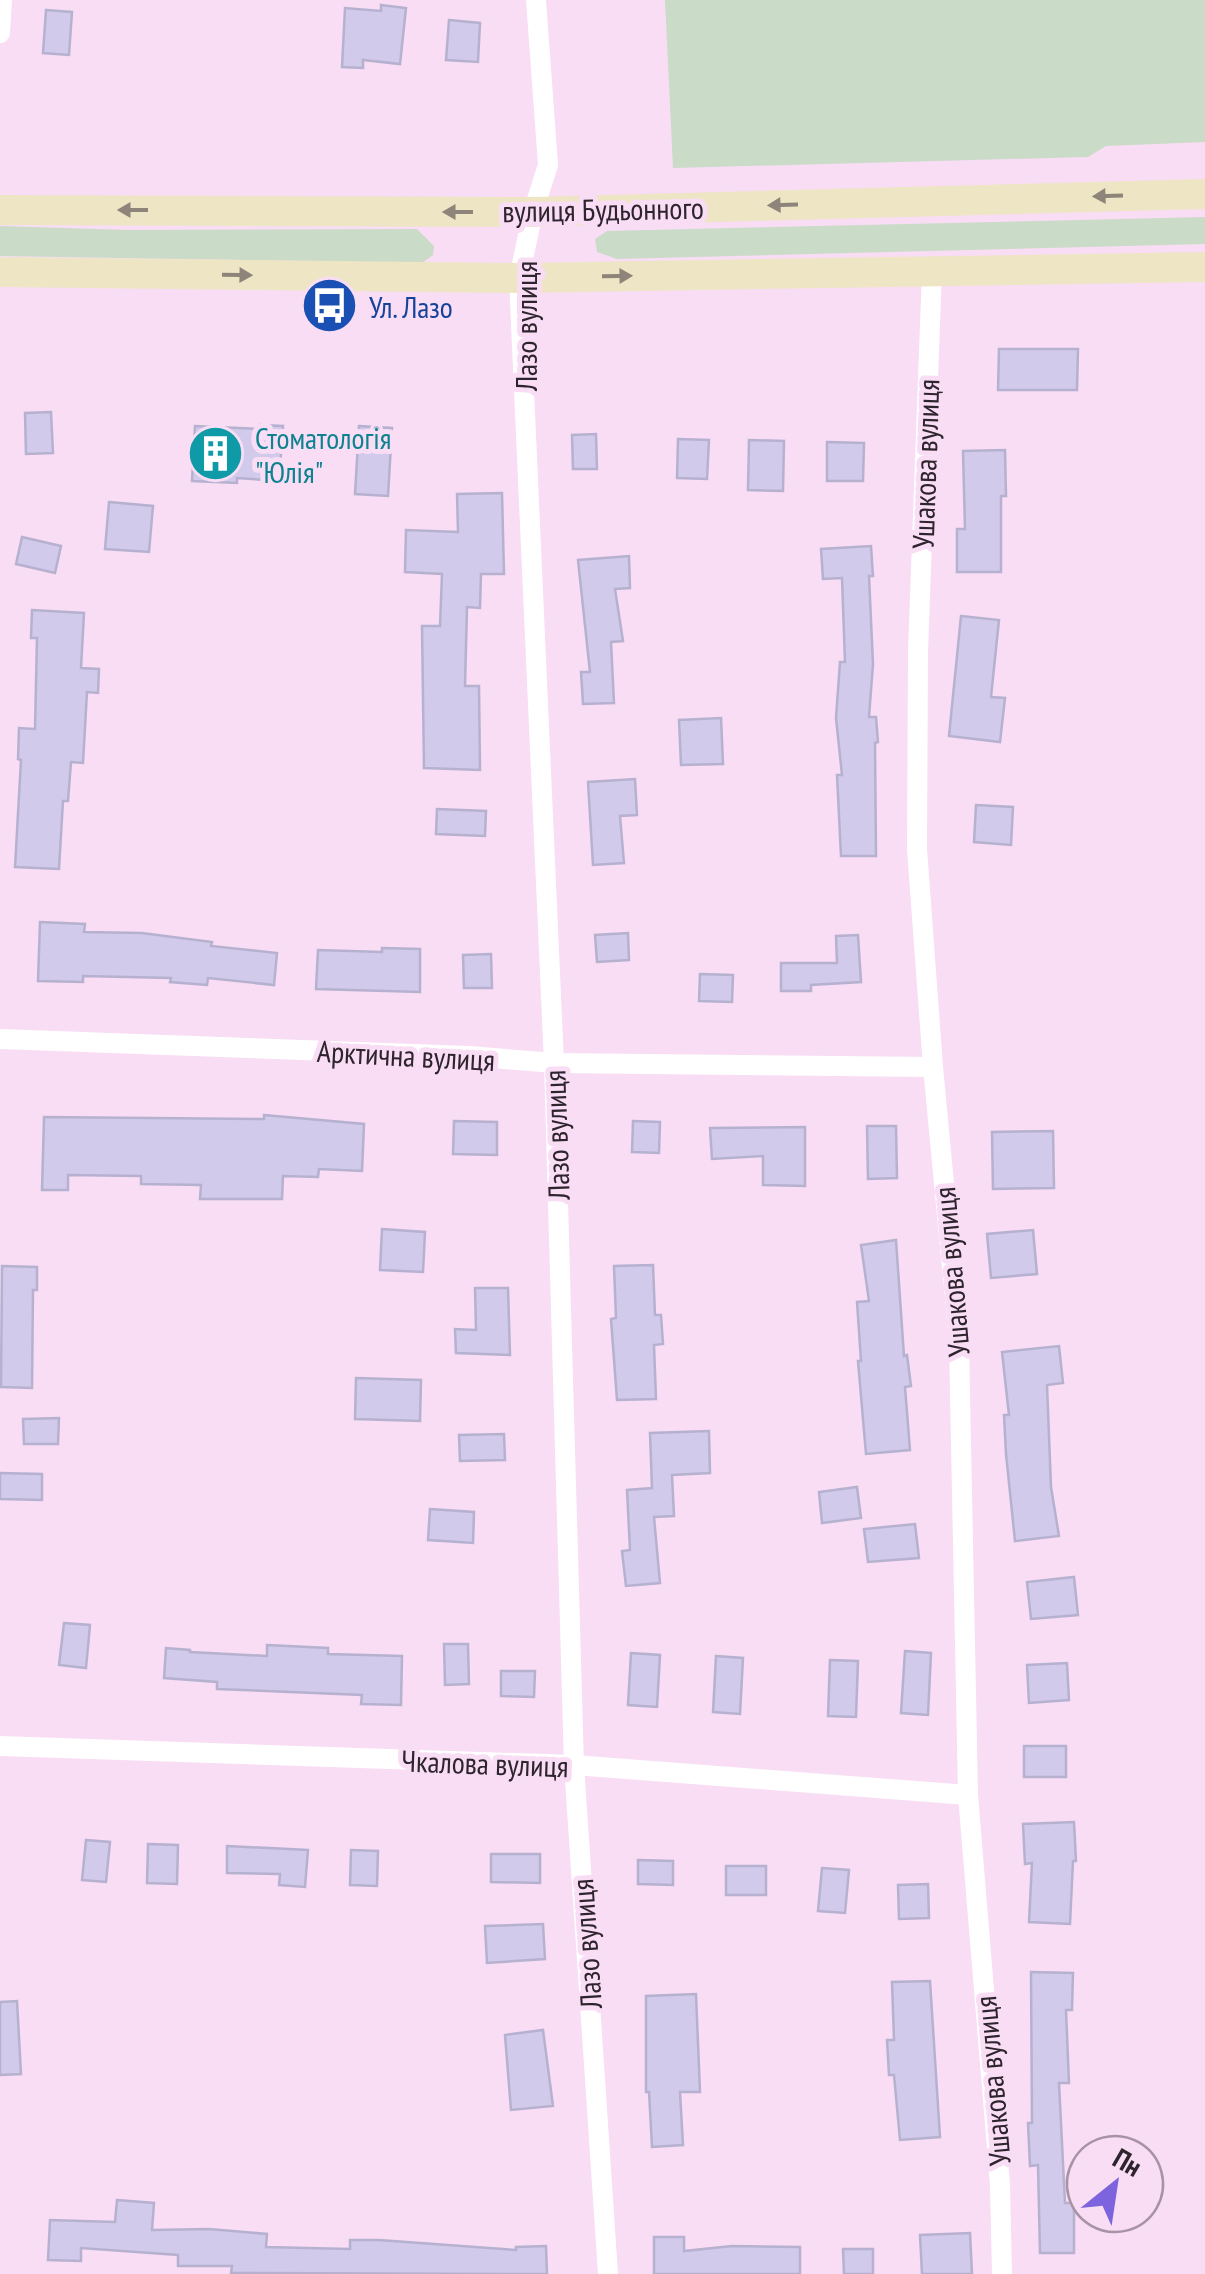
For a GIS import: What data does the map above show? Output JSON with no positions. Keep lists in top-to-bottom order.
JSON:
{
  "streets": {
    "main road": ["вулиця Будьонного"],
    "street": [
      "Лазо вулиця",
      "Ушакова вулиця",
      "Арктична вулиця",
      "Чкалова вулиця"
    ]
  },
  "crossings": [
    ["вулиця Будьонного", "Лазо вулиця"],
    ["Лазо вулиця", "Арктична вулиця"],
    ["Лазо вулиця", "Чкалова вулиця"],
    ["Ушакова вулиця", "Арктична вулиця"],
    ["Ушакова вулиця", "Чкалова вулиця"]
  ],
  "places": {
    "bus stop": ["Ул. Лазо"],
    "building": ["Стоматологія \"Юлія\""]
  },
  "north": "top right"
}
